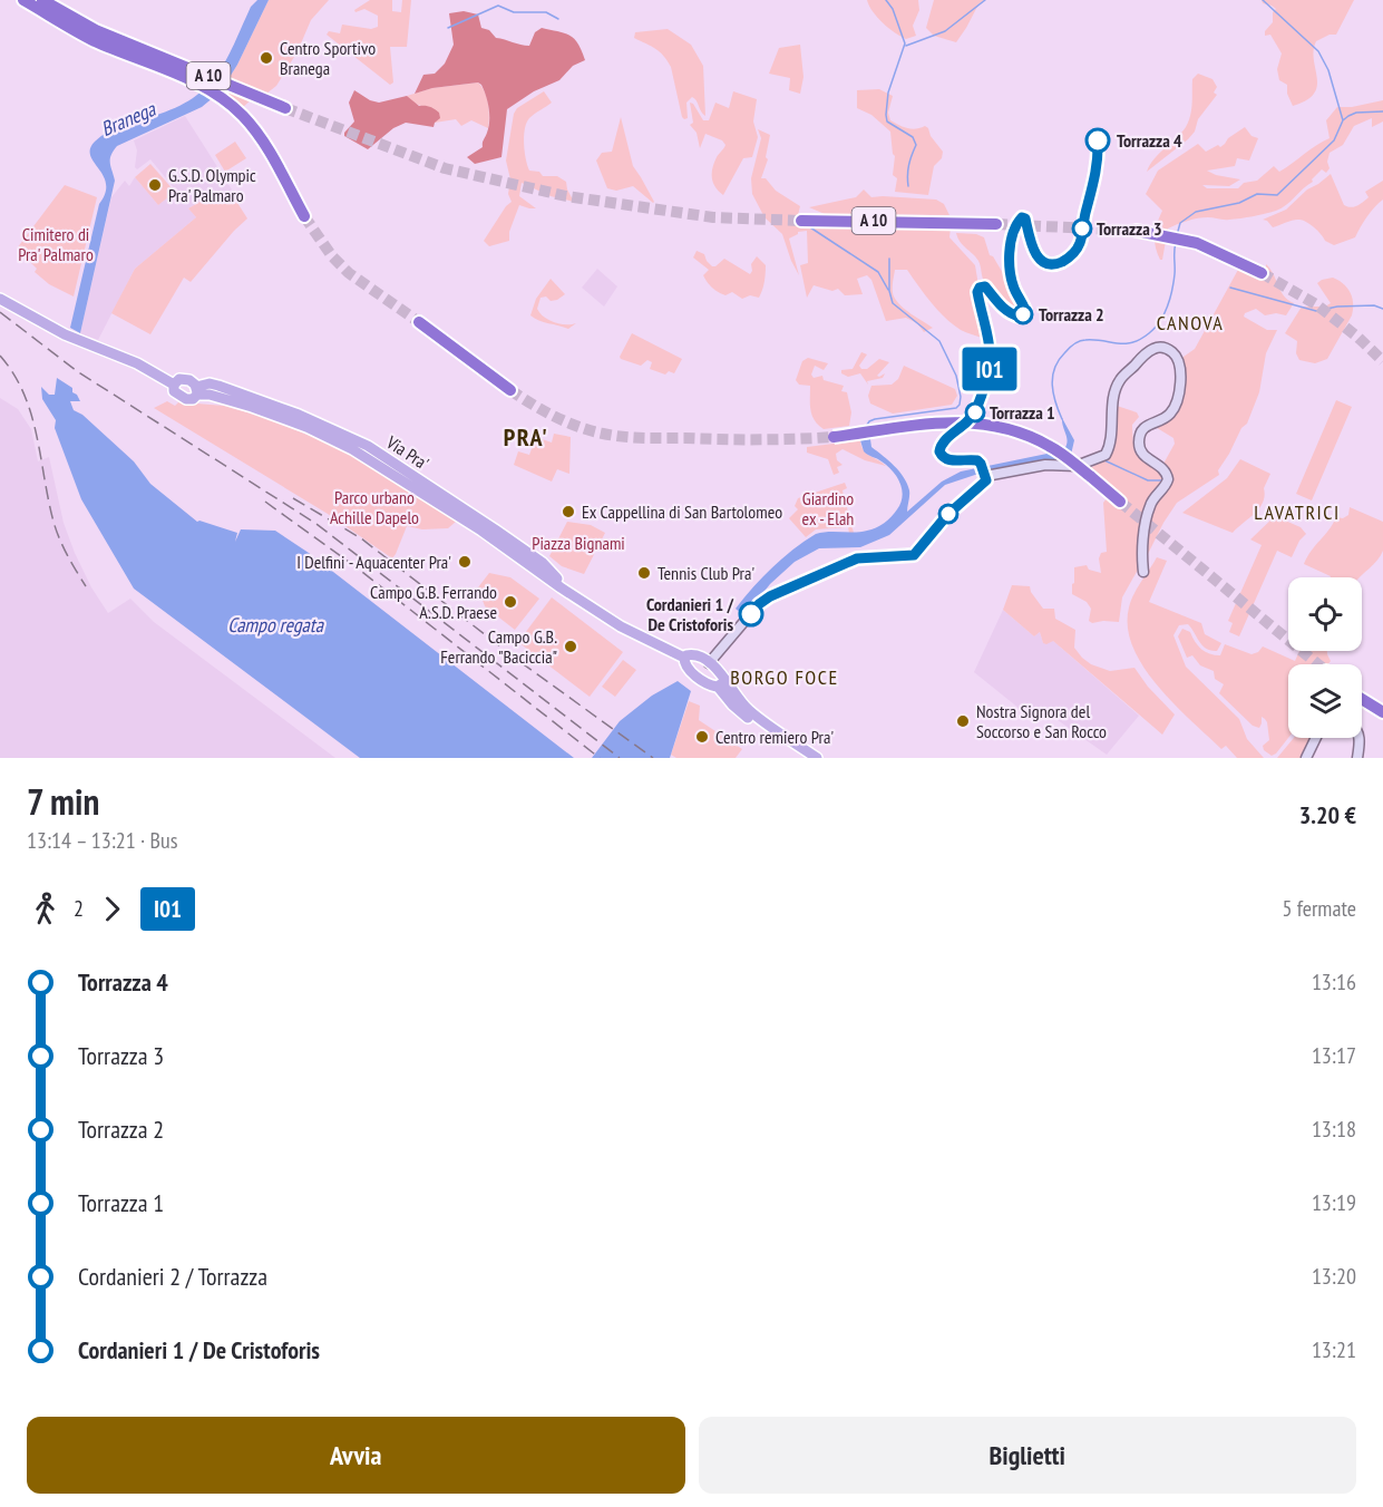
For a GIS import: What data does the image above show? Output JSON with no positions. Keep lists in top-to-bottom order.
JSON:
{
  "streets": {
    "highway": ["A 10"],
    "main road": ["Via Pra'"]
  },
  "districts": [
    "CANOVA",
    "PRA'",
    "LAVATRICI",
    "BORGO FOCE"
  ],
  "water": ["Branega", "Campo regata"],
  "parks": [
    "Cimitero di Pra' Palmaro",
    "Parco urbano Achille Dapelo",
    "Giardino ex - Elah",
    "Piazza Bignami"
  ],
  "places": [
    "Centro Sportivo Branega",
    "Torrazza 4",
    "G.S.D. Olympic Pra' Palmaro",
    "Torrazza 3",
    "Torrazza 2",
    "Torrazza 1",
    "Ex Cappellina di San Bartolomeo",
    "I Delfini - Aquacenter Pra'",
    "Tennis Club Pra'",
    "Campo G.B. Ferrando A.S.D. Praese",
    "Cordanieri 1 / De Cristoforis",
    "Campo G.B. Ferrando \"Baciccia\"",
    "Nostra Signora del Soccorso e San Rocco",
    "Centro remiero Pra'"
  ],
  "lines": ["bus line I01"],
  "page": {
    "on_map": "I01",
    "heading": ["7 min", "13:14 – 13:21 · Bus", "3.20 €"],
    "legs": ["2", "I01", "5 fermate"],
    "list": [
      {
        "name": "Torrazza 4",
        "value": "13:16"
      },
      {
        "name": "Torrazza 3",
        "value": "13:17"
      },
      {
        "name": "Torrazza 2",
        "value": "13:18"
      },
      {
        "name": "Torrazza 1",
        "value": "13:19"
      },
      {
        "name": "Cordanieri 2 / Torrazza",
        "value": "13:20"
      },
      {
        "name": "Cordanieri 1 / De Cristoforis",
        "value": "13:21"
      }
    ],
    "buttons": ["Avvia", "Biglietti"]
  }
}
